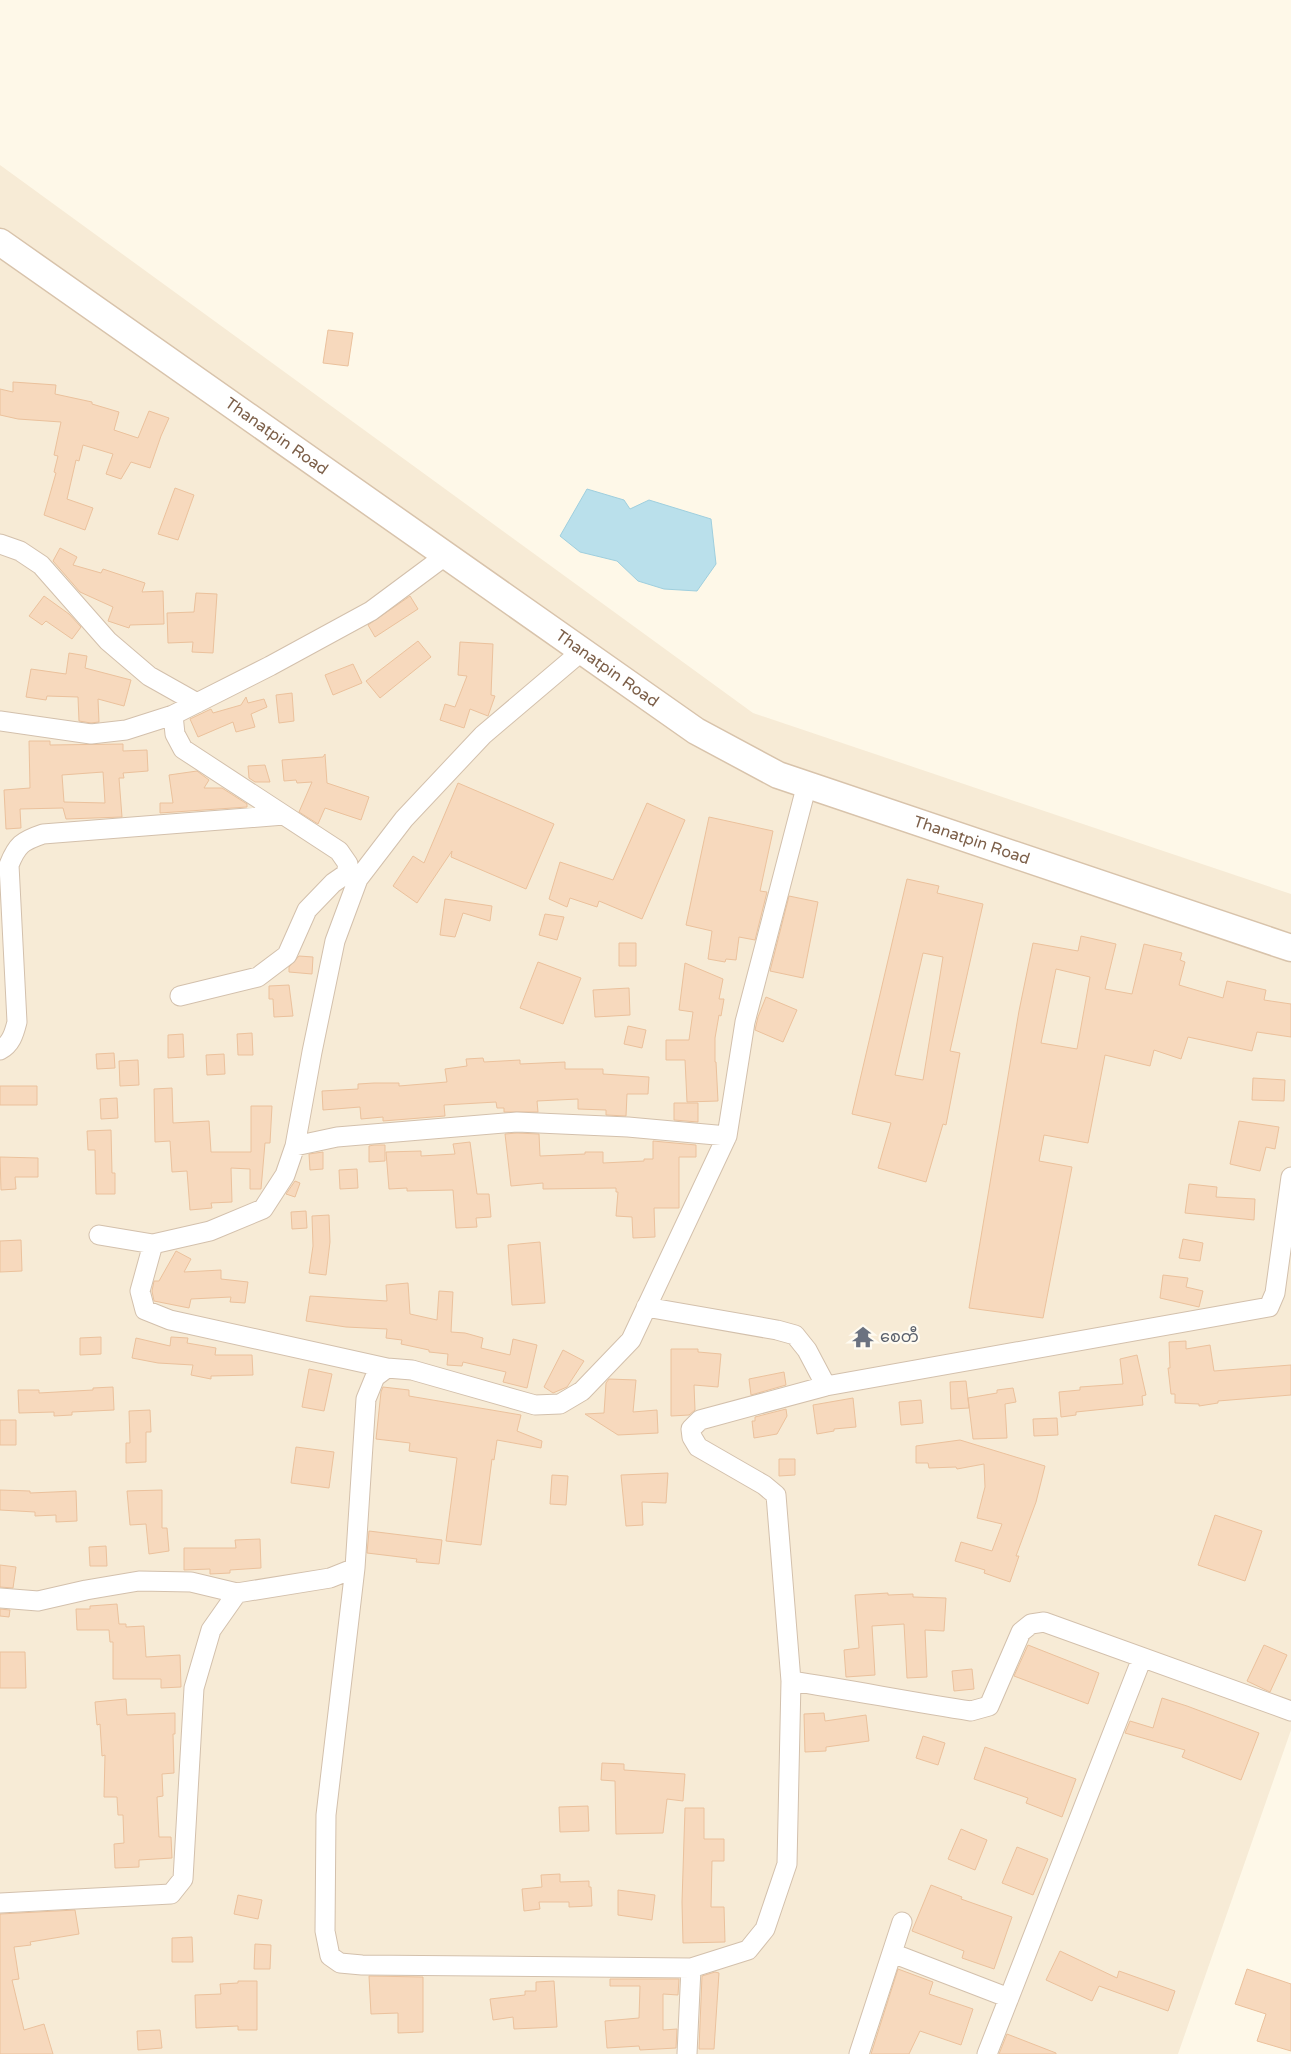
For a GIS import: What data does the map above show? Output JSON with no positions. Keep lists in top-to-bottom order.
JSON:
{
  "streets": {
    "main road": ["Thanatpin Road"]
  },
  "places": {
    "temple": ["စေတီ"]
  }
}
